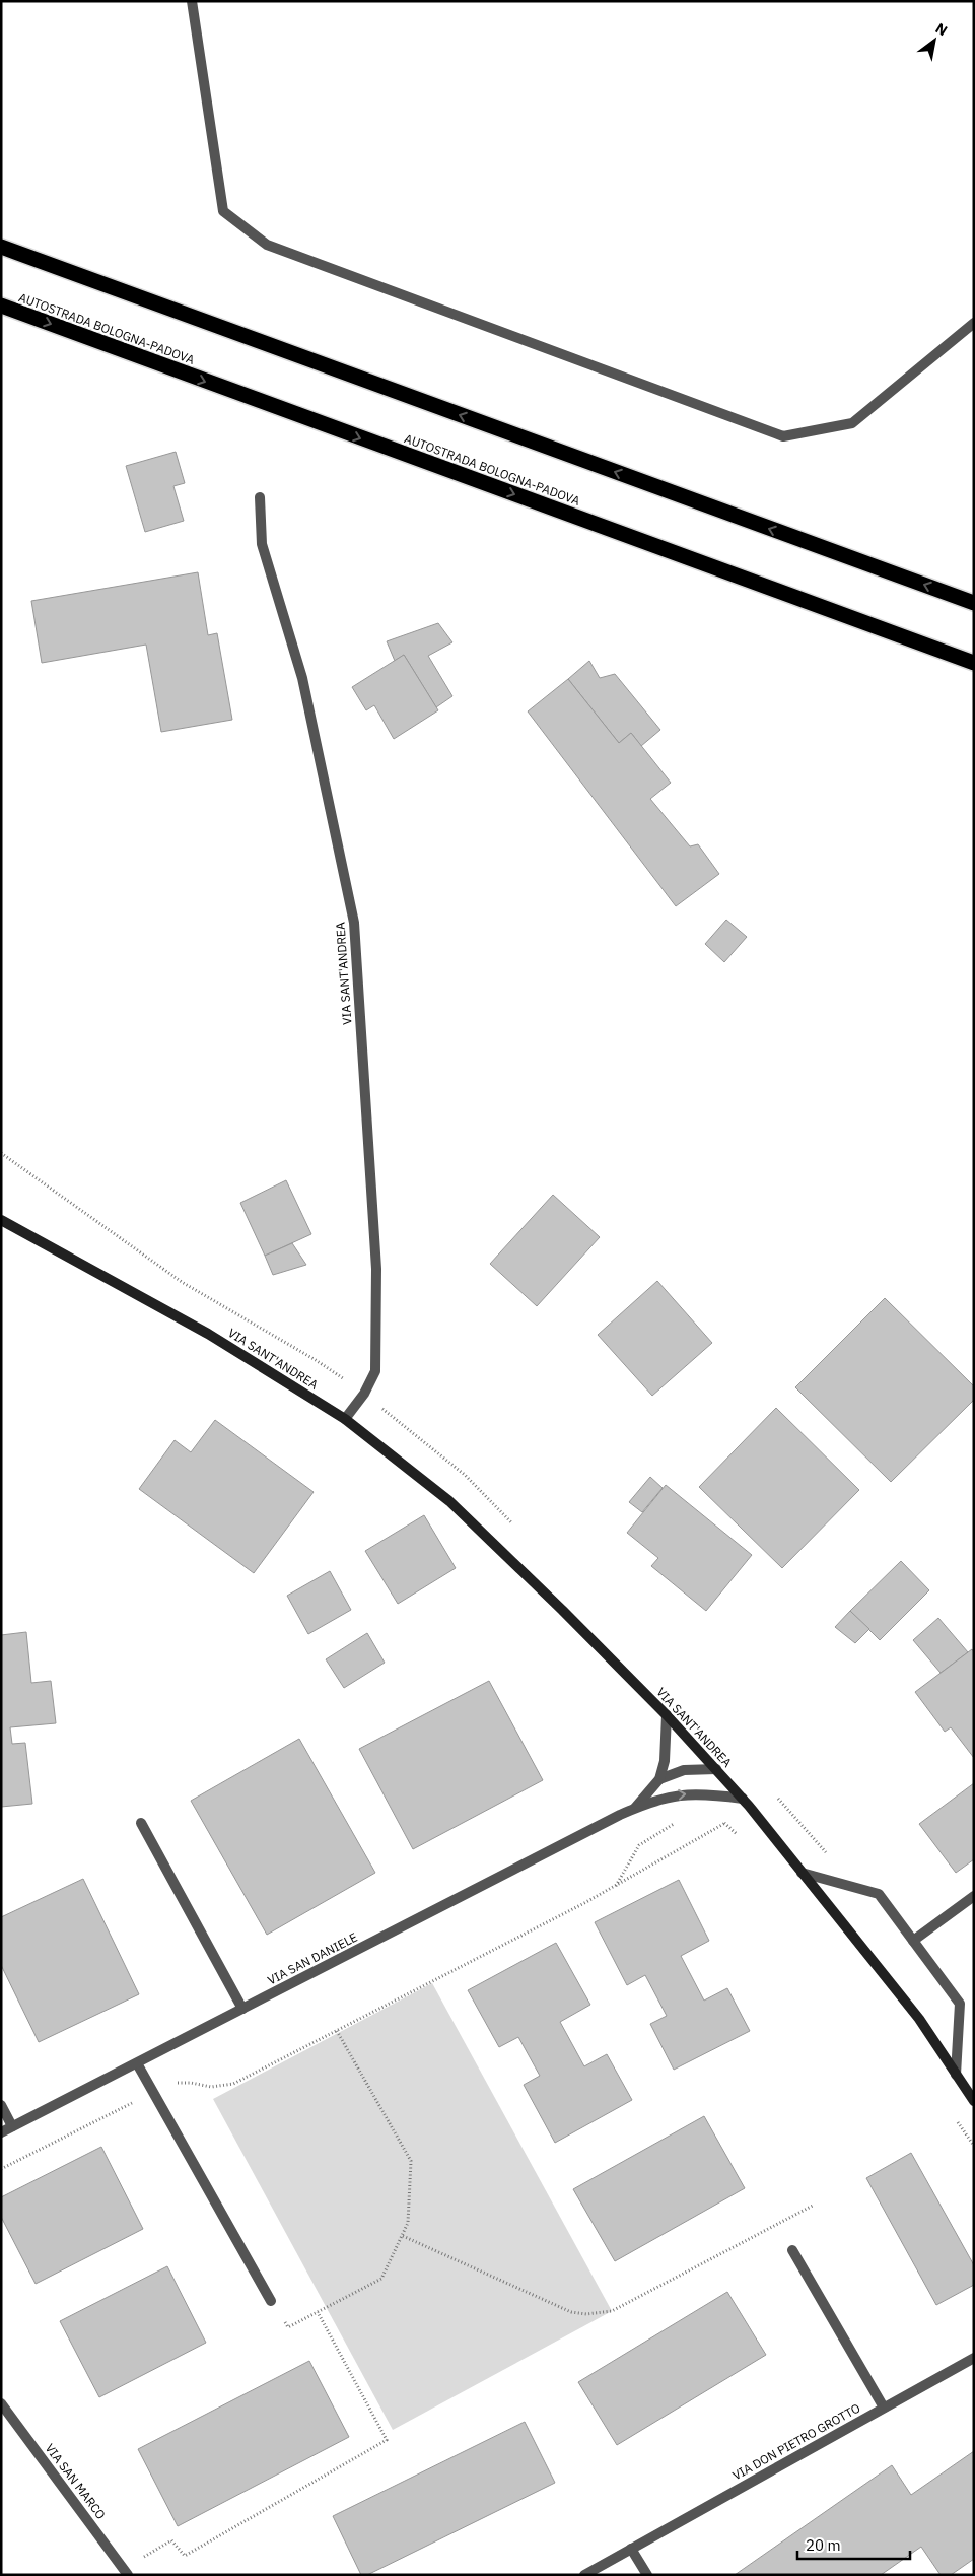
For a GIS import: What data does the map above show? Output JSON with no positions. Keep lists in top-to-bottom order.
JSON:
{
  "streets": {
    "highway": ["AUTOSTRADA BOLOGNA-PADOVA"],
    "street": [
      "VIA SANT'ANDREA",
      "VIA SAN DANIELE",
      "VIA DON PIETRO GROTTO",
      "VIA SAN MARCO"
    ]
  },
  "crossings": [
    ["VIA SANT'ANDREA", "VIA SAN DANIELE"]
  ],
  "scale_bar": "20 m",
  "north": "top right"
}
